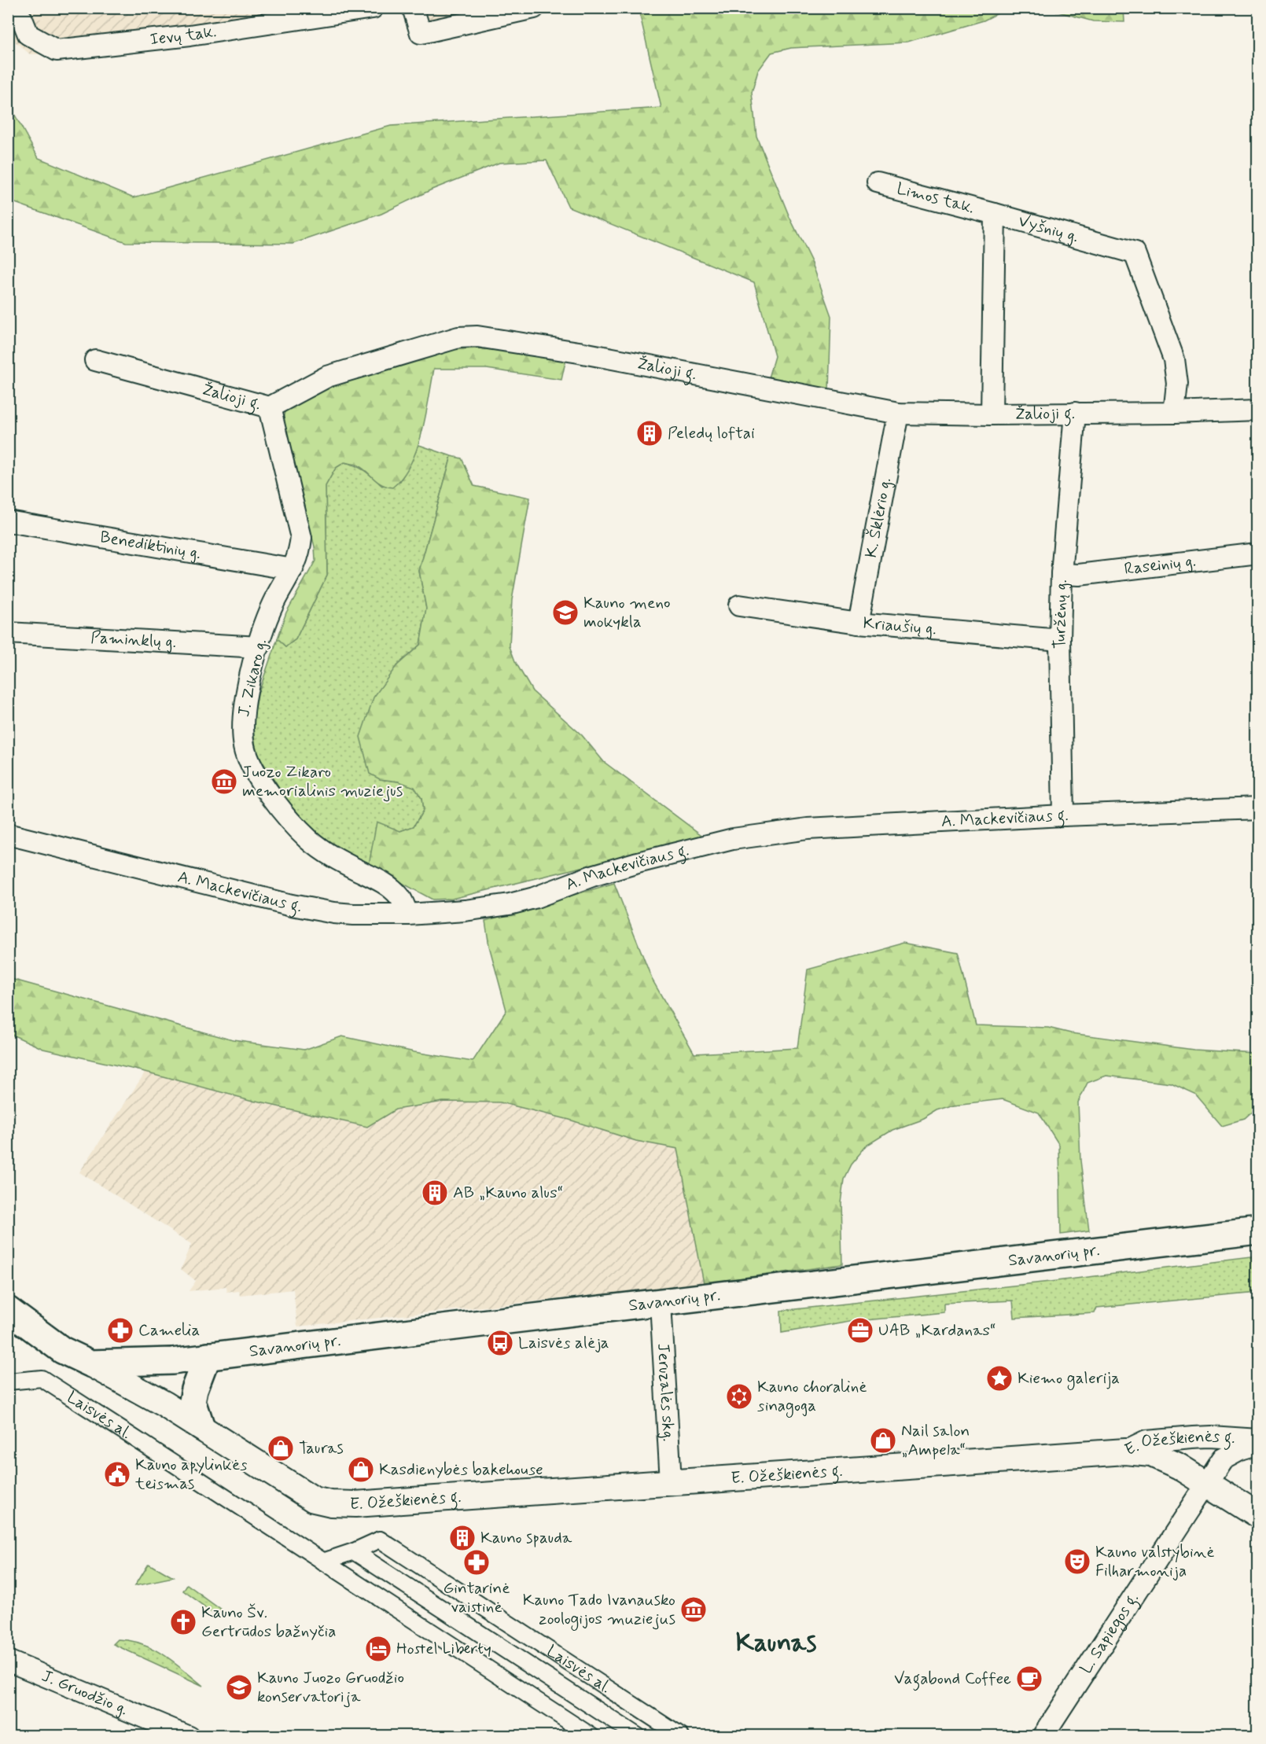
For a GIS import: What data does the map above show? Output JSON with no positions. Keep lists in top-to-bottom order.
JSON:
{
  "streets": {
    "main road": ["Savanorių pr."],
    "street": [
      "Ievų tak.",
      "Limos tak.",
      "Vyšnių g.",
      "Žalioji g.",
      "K. Šklėrio g.",
      "Benediktinių g.",
      "Raseinių g.",
      "Turžėnų g.",
      "Kriaušių g.",
      "Paminklų g.",
      "J. Zikaro g.",
      "A. Mackevičiaus g.",
      "Jeruzalės skg.",
      "Laisvės al.",
      "E. Ožeškienės g.",
      "L. Sapiegos g.",
      "J. Gruodžio g."
    ]
  },
  "crossings": [
    ["Limos tak.", "Vyšnių g."],
    ["Vyšnių g.", "Žalioji g."],
    ["Žalioji g.", "K. Šklėrio g."],
    ["Žalioji g.", "Turžėnų g."],
    ["Žalioji g.", "J. Zikaro g."],
    ["K. Šklėrio g.", "Kriaušių g."],
    ["Benediktinių g.", "J. Zikaro g."],
    ["Raseinių g.", "Turžėnų g."],
    ["Turžėnų g.", "Kriaušių g."],
    ["Turžėnų g.", "A. Mackevičiaus g."],
    ["Paminklų g.", "J. Zikaro g."],
    ["J. Zikaro g.", "A. Mackevičiaus g."],
    ["Savanorių pr.", "Jeruzalės skg."],
    ["Jeruzalės skg.", "E. Ožeškienės g."],
    ["E. Ožeškienės g.", "L. Sapiegos g."]
  ],
  "districts": ["Kaunas"],
  "places": {
    "building": ["Peledų loftai", "AB „Kauno alus“", "Kauno spauda"],
    "school or university": ["Kauno meno mokykla", "Kauno Juozo Gruodžio konservatorija"],
    "museum": ["Juozo Zikaro memorialinis muziejus", "Kauno Tado Ivanausko zoologijos muziejus"],
    "pharmacy": ["Camelia", "Gintarinė vaistinė"],
    "office": ["UAB „Kardanas“"],
    "bus stop": ["Laisvės alėja"],
    "place": ["Kiemo galerija"],
    "synagogue": ["Kauno choralinė sinagoga"],
    "shop": ["Nail salon „Ampela“", "Tauras", "Kasdienybės bakehouse"],
    "public building": ["Kauno apylinkės teismas"],
    "theatre": ["Kauno valstybinė Filharmonija"],
    "church": ["Kauno Šv. Gertrūdos bažnyčia"],
    "hotel": ["Hostel Liberty"],
    "cafe": ["Vagabond Coffee"]
  }
}
